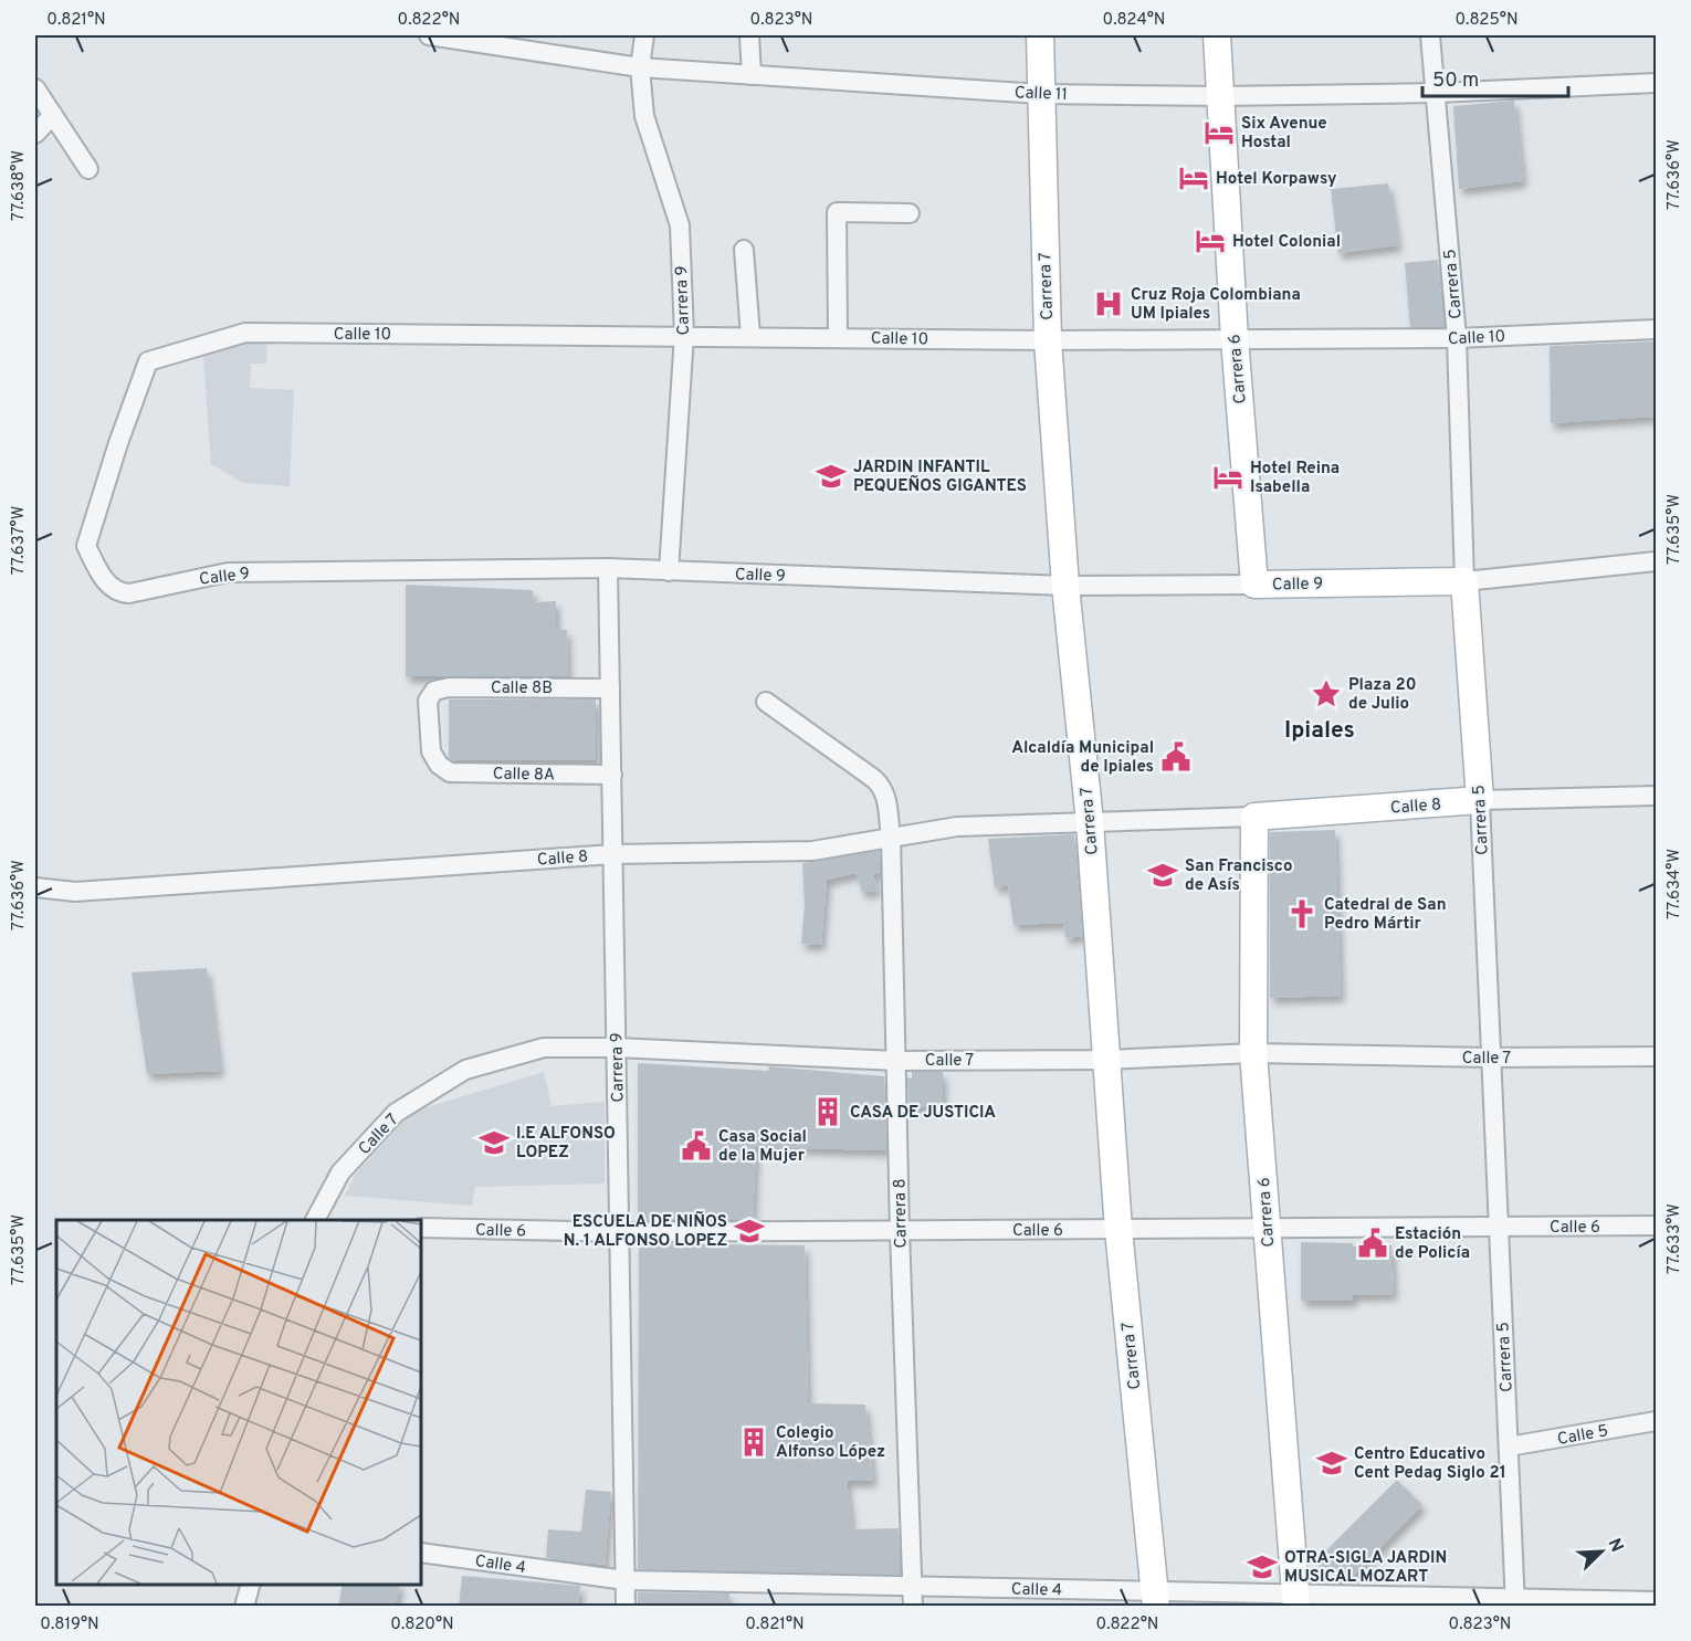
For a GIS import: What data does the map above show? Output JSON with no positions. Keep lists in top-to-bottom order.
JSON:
{
  "streets": {
    "main road": [
      "Carrera 5",
      "Carrera 7",
      "Carrera 6",
      "Calle 9",
      "Calle 8"
    ],
    "street": [
      "Calle 11",
      "Carrera 9",
      "Calle 10",
      "Calle 8B",
      "Calle 8A",
      "Calle 7",
      "Carrera 8",
      "Calle 6",
      "Calle 5",
      "Calle 4"
    ]
  },
  "crossings": [
    ["Calle 11", "Carrera 5"],
    ["Calle 11", "Carrera 7"],
    ["Calle 11", "Carrera 9"],
    ["Calle 11", "Carrera 6"],
    ["Carrera 5", "Calle 10"],
    ["Carrera 5", "Calle 9"],
    ["Carrera 5", "Calle 8"],
    ["Carrera 5", "Calle 7"],
    ["Carrera 5", "Calle 6"],
    ["Carrera 5", "Calle 5"],
    ["Carrera 5", "Calle 4"],
    ["Carrera 7", "Calle 10"],
    ["Carrera 7", "Calle 9"],
    ["Carrera 7", "Calle 8"],
    ["Carrera 7", "Calle 7"],
    ["Carrera 7", "Calle 6"],
    ["Carrera 7", "Calle 4"],
    ["Carrera 9", "Calle 10"],
    ["Carrera 9", "Calle 9"],
    ["Carrera 9", "Calle 8B"],
    ["Carrera 9", "Calle 8A"],
    ["Carrera 9", "Calle 8"],
    ["Carrera 9", "Calle 7"],
    ["Carrera 9", "Calle 6"],
    ["Carrera 9", "Calle 4"],
    ["Calle 10", "Carrera 6"],
    ["Calle 10", "Calle 9"],
    ["Carrera 6", "Calle 9"],
    ["Carrera 6", "Calle 8"],
    ["Carrera 6", "Calle 7"],
    ["Carrera 6", "Calle 6"],
    ["Carrera 6", "Calle 4"],
    ["Calle 8B", "Calle 8A"],
    ["Calle 8", "Carrera 8"],
    ["Calle 7", "Carrera 8"],
    ["Carrera 8", "Calle 6"],
    ["Carrera 8", "Calle 4"]
  ],
  "districts": ["Ipiales"],
  "places": {
    "hotel": [
      "Six Avenue Hostal",
      "Hotel Korpawsy",
      "Hotel Colonial",
      "Hotel Reina Isabella"
    ],
    "hospital": ["Cruz Roja Colombiana UM Ipiales"],
    "school or university": [
      "JARDIN INFANTIL PEQUEÑOS GIGANTES",
      "San Francisco de Asís",
      "I.E ALFONSO LOPEZ",
      "ESCUELA DE NIÑOS N. 1 ALFONSO LOPEZ",
      "Centro Educativo Cent Pedag Siglo 21",
      "OTRA-SIGLA JARDIN MUSICAL MOZART"
    ],
    "place": ["Plaza 20 de Julio"],
    "public building": ["Alcaldía Municipal de Ipiales", "Casa Social de la Mujer", "Estación de Policía"],
    "church": ["Catedral de San Pedro Mártir"],
    "building": ["CASA DE JUSTICIA", "Colegio Alfonso López"]
  },
  "scale_bar": "50 m",
  "north": "top right",
  "coordinates": [
    "0.821°N",
    "0.822°N",
    "0.823°N",
    "0.824°N",
    "0.825°N",
    "77.636°W",
    "77.638°W",
    "77.635°W",
    "77.637°W",
    "77.634°W",
    "77.633°W",
    "0.819°N",
    "0.820°N"
  ]
}
